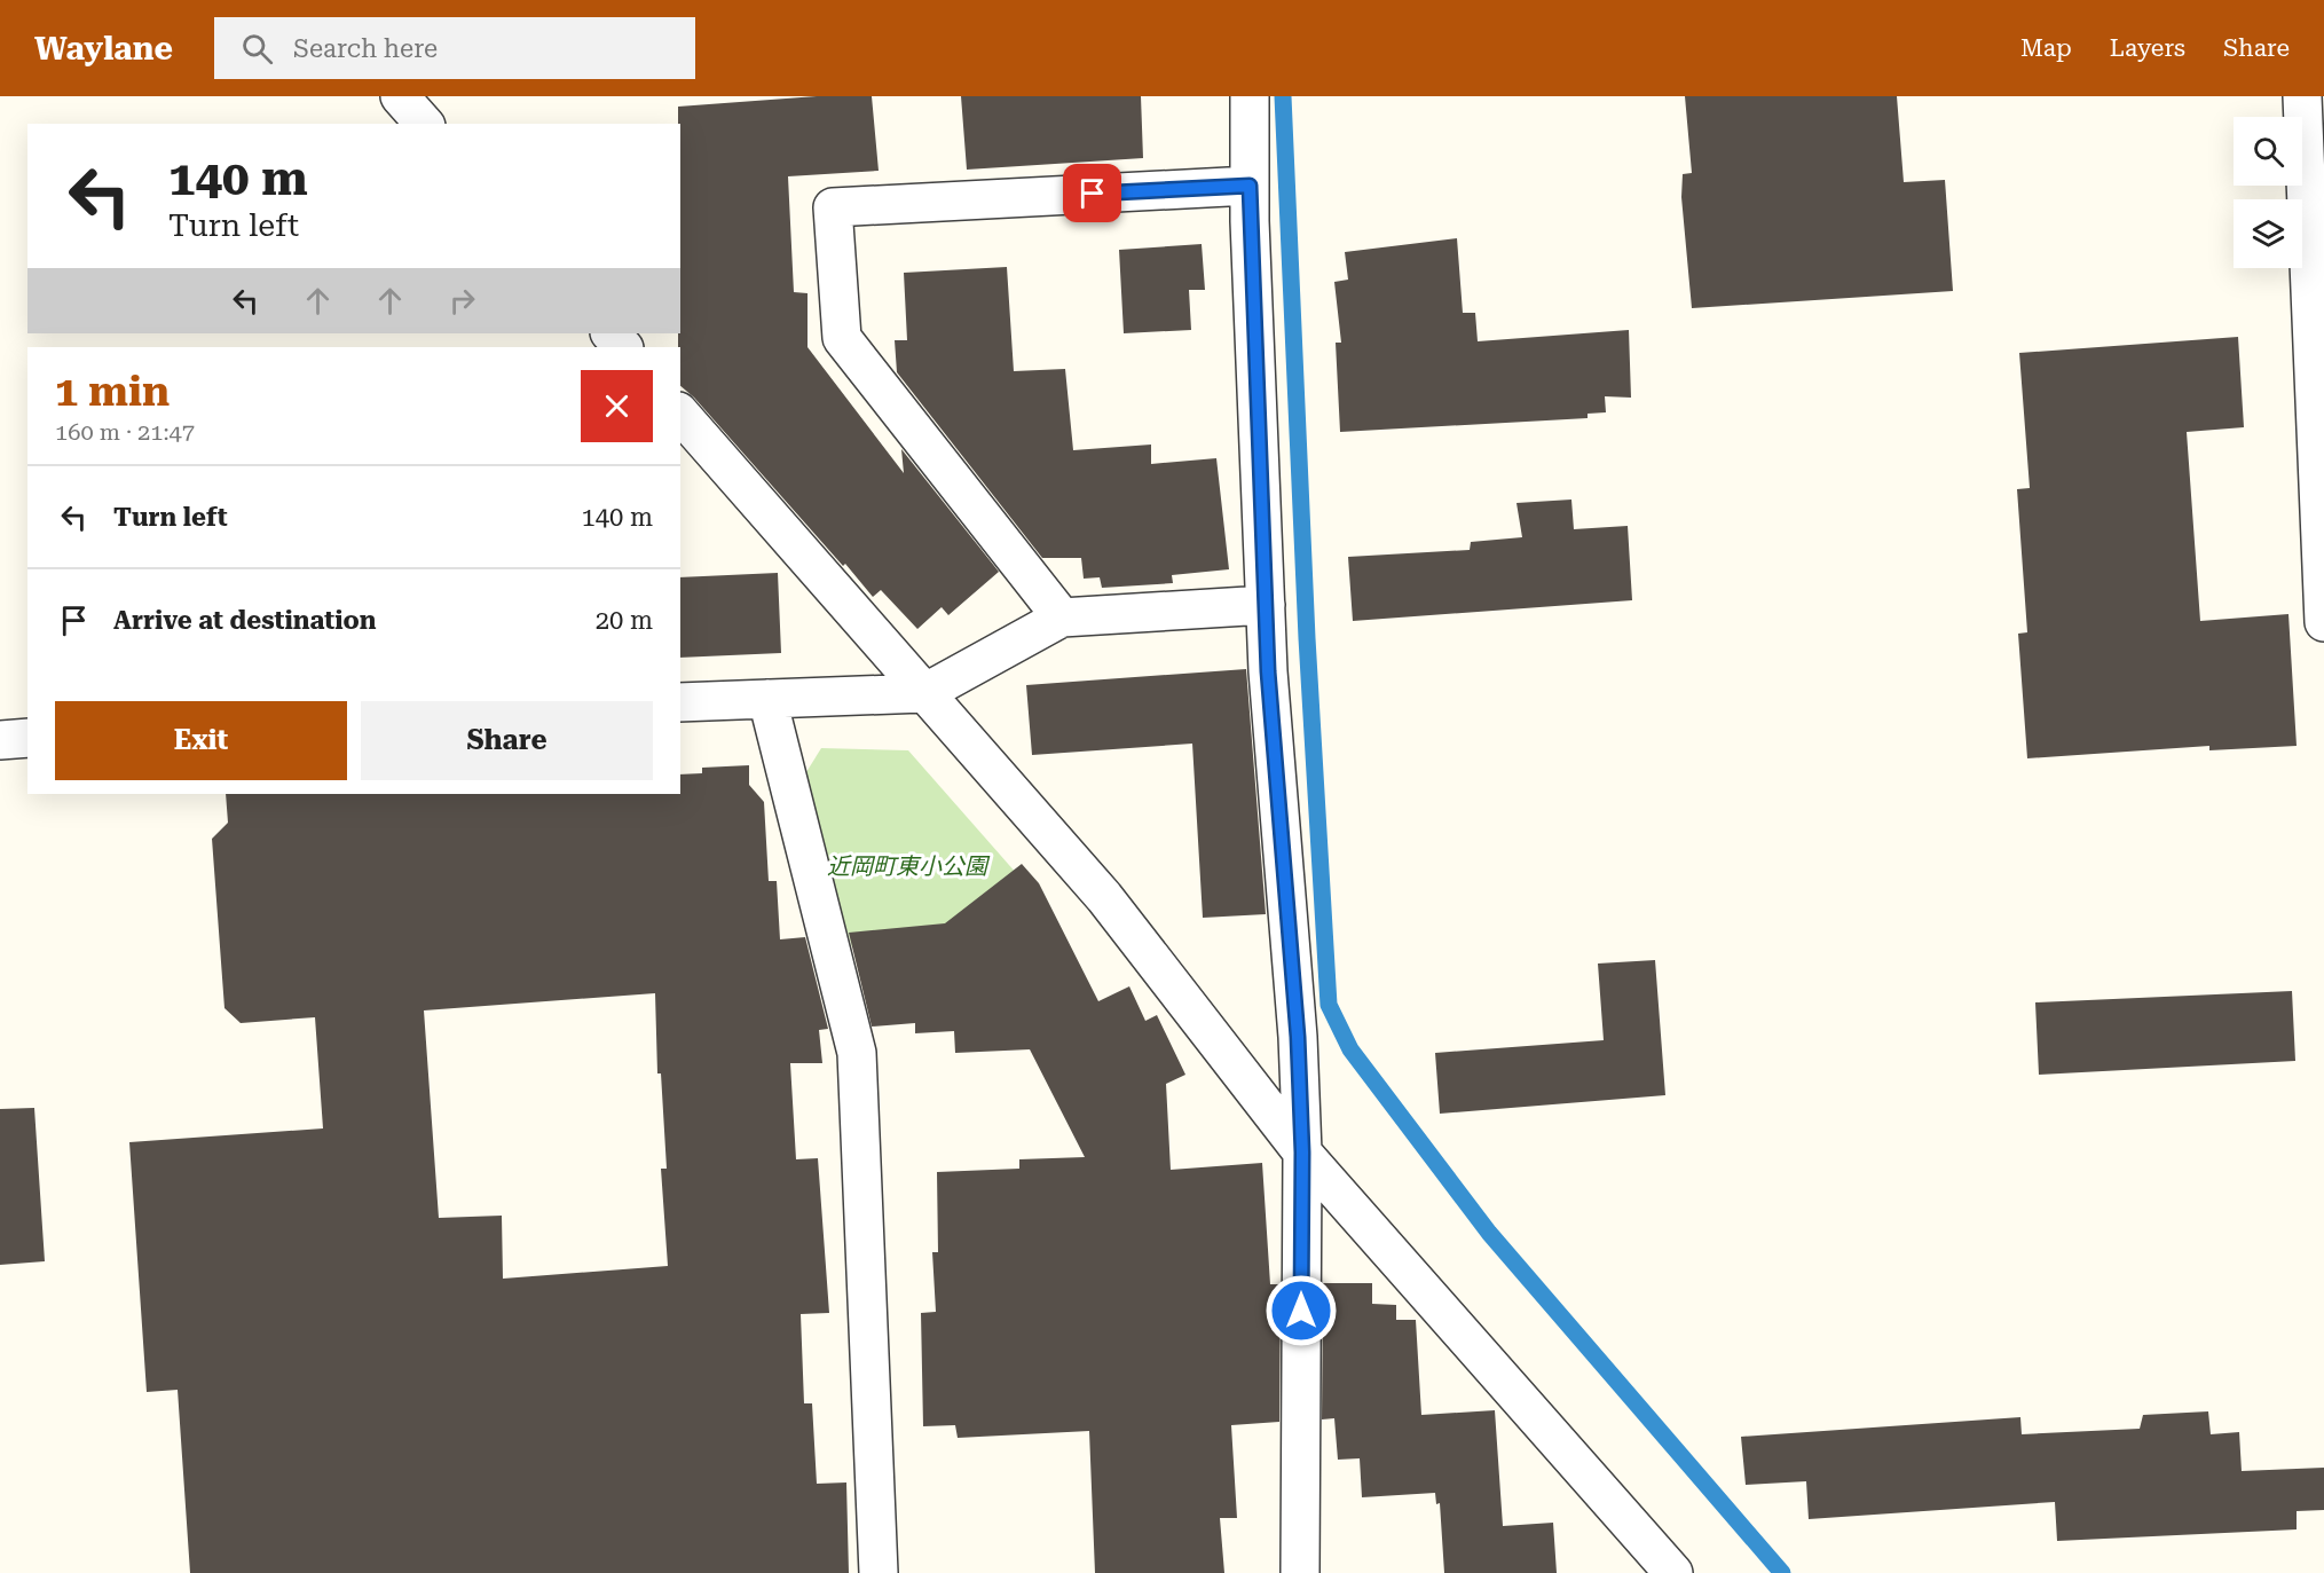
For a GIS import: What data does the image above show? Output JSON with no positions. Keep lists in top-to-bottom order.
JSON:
{
  "parks": ["近岡町東小公園"],
  "page": {
    "header": "Waylane",
    "search": "Search here",
    "nav": ["Map", "Layers", "Share"],
    "turn": ["140 m", "Turn left"],
    "heading": ["1 min", "160 m · 21:47"],
    "list": [
      {
        "name": "Turn left",
        "value": "140 m"
      },
      {
        "name": "Arrive at destination",
        "value": "20 m"
      }
    ],
    "buttons": ["Exit", "Share"]
  }
}
